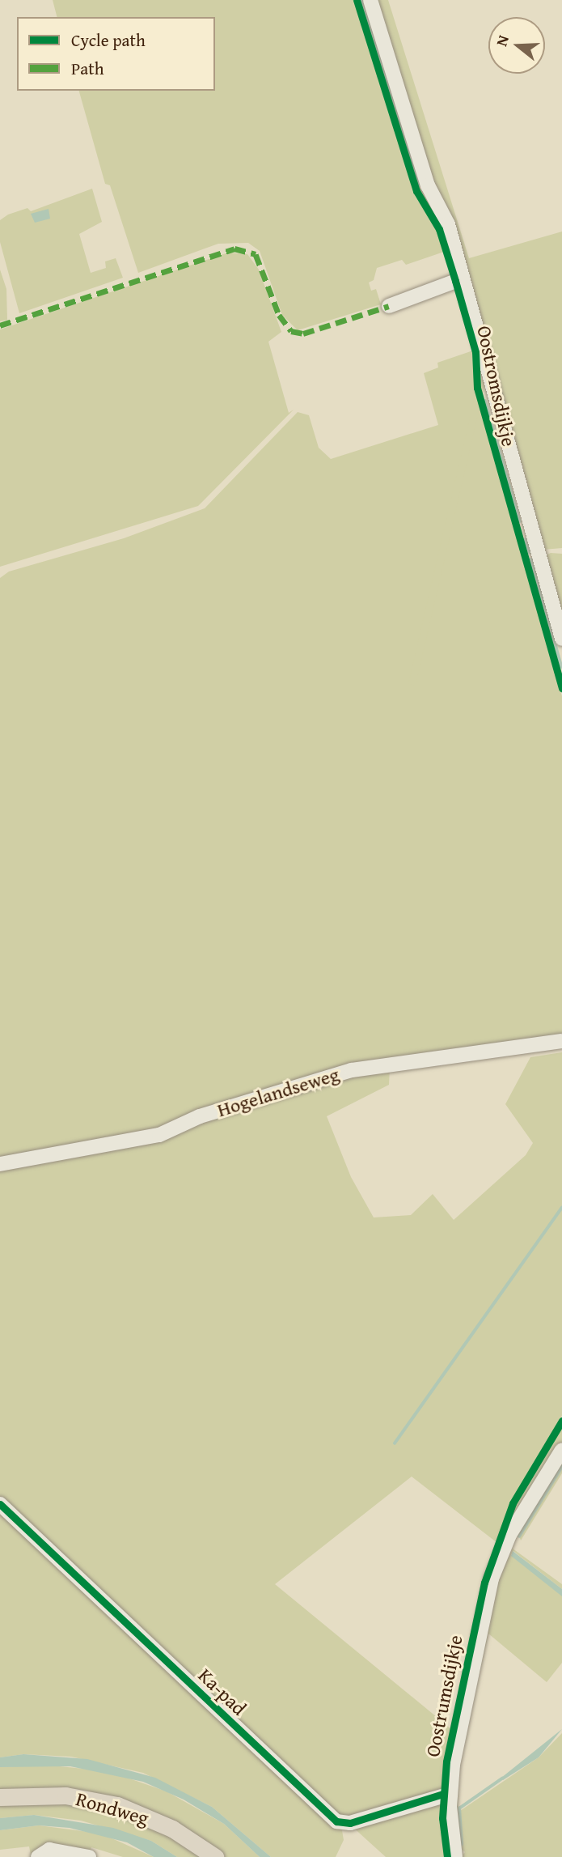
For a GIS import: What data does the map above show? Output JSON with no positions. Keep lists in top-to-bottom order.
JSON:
{
  "streets": {
    "main road": ["Rondweg"],
    "street": [
      "Oostromsdijkje",
      "Hogelandseweg",
      "Ka-pad",
      "Oostrumsdijkje"
    ]
  },
  "crossings": [
    ["Ka-pad", "Oostrumsdijkje"]
  ],
  "legend": ["Cycle path", "Path"],
  "north": "left"
}
